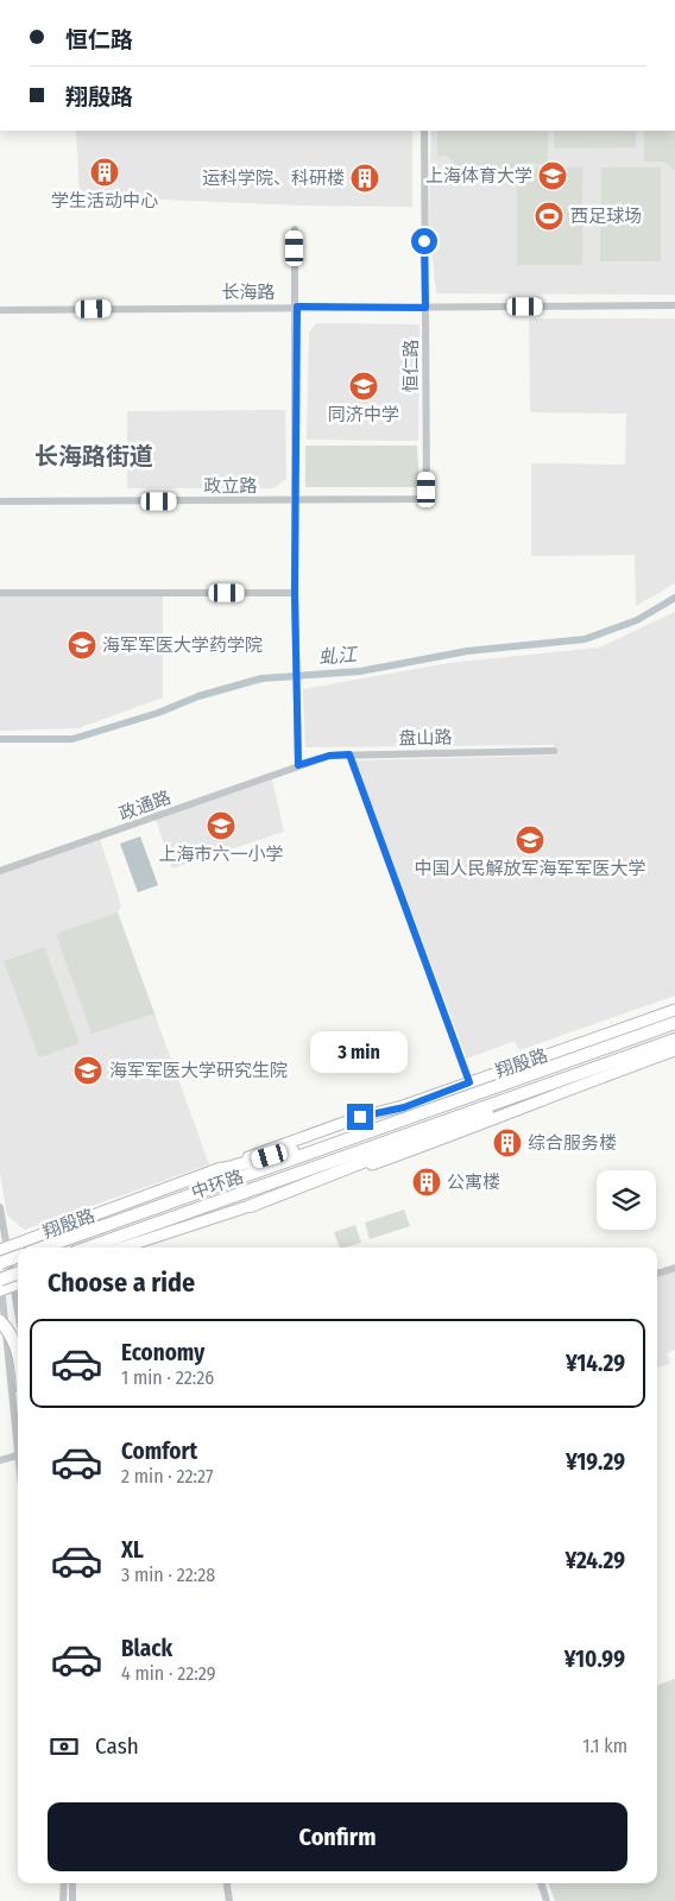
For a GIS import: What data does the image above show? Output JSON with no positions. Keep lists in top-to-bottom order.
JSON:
{
  "streets": {
    "highway": ["中环路"],
    "main road": ["翔殷路"],
    "street": [
      "长海路",
      "恒仁路",
      "政立路",
      "盘山路",
      "政通路"
    ]
  },
  "crossings": [
    ["长海路", "恒仁路"],
    ["恒仁路", "政立路"],
    ["盘山路", "政通路"]
  ],
  "districts": ["长海路街道"],
  "water": ["虬江"],
  "places": {
    "building": [
      "学生活动中心",
      "运科学院、科研楼",
      "综合服务楼",
      "公寓楼"
    ],
    "school or university": [
      "上海体育大学",
      "同济中学",
      "海军军医大学药学院",
      "上海市六一小学",
      "中国人民解放军海军军医大学",
      "海军军医大学研究生院"
    ],
    "sports": ["西足球场"]
  },
  "page": {
    "banner": ["恒仁路", "翔殷路"],
    "bubble": "3 min",
    "heading": "Choose a ride",
    "list": [
      {
        "name": "Economy",
        "note": "1 min · 22:26",
        "value": "¥14.29"
      },
      {
        "name": "Comfort",
        "note": "2 min · 22:27",
        "value": "¥19.29"
      },
      {
        "name": "XL",
        "note": "3 min · 22:28",
        "value": "¥24.29"
      },
      {
        "name": "Black",
        "note": "4 min · 22:29",
        "value": "¥10.99"
      }
    ],
    "pay": ["Cash", "1.1 km"],
    "buttons": "Confirm"
  }
}
